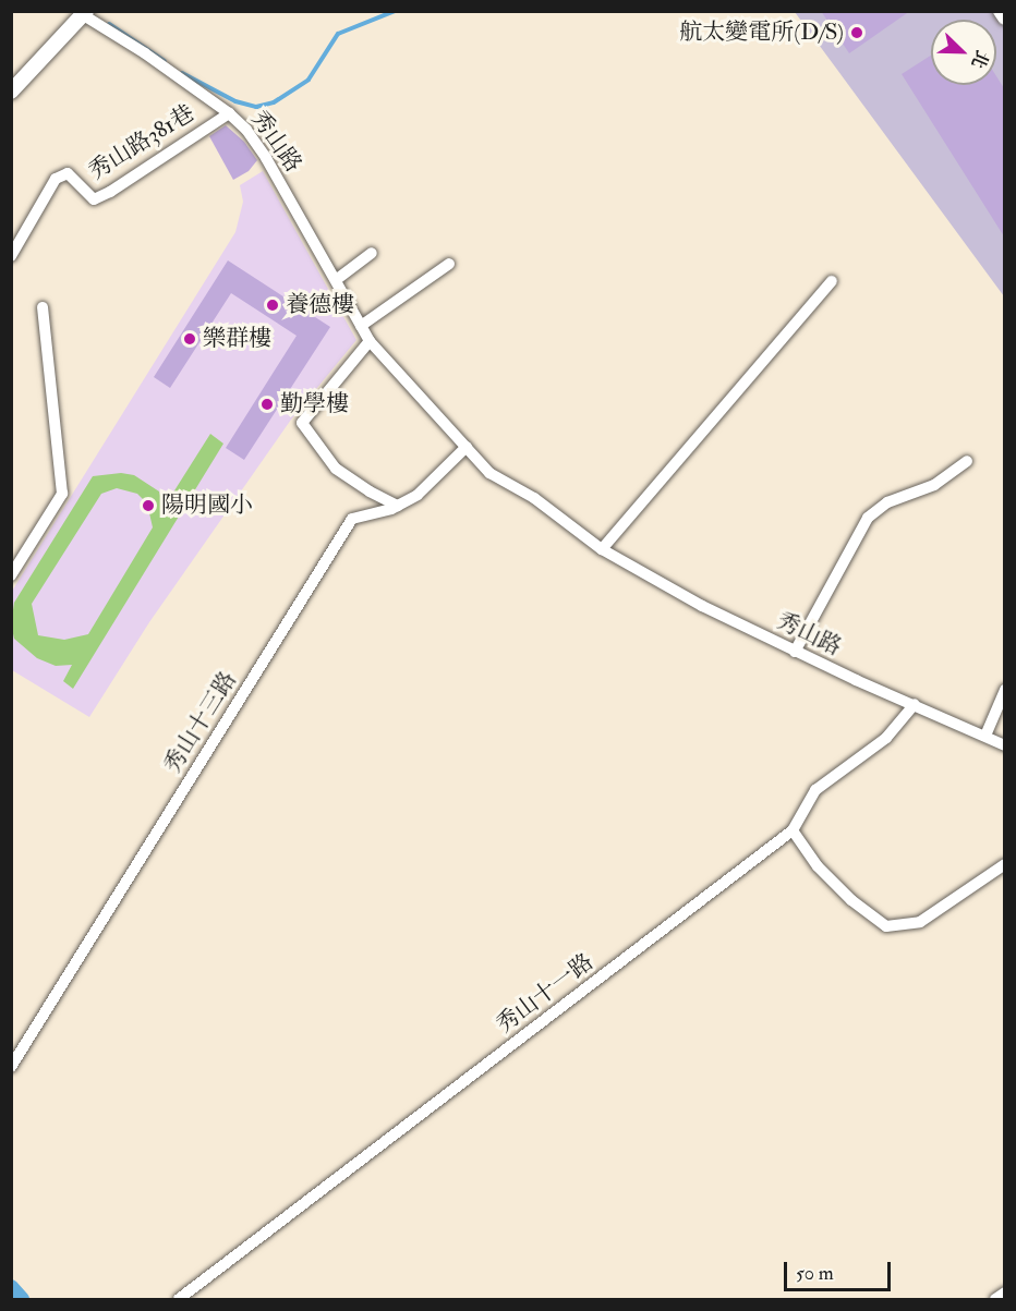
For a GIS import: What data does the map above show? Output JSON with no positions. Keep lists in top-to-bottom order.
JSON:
{
  "streets": {
    "street": [
      "秀山路",
      "秀山路381巷",
      "秀山十三路",
      "秀山十一路"
    ]
  },
  "crossings": [
    ["秀山路", "秀山路381巷"],
    ["秀山路", "秀山十三路"],
    ["秀山路", "秀山十一路"]
  ],
  "places": [
    "航太變電所(D/S)",
    "養德樓",
    "樂群樓",
    "勤學樓",
    "陽明國小"
  ],
  "scale_bar": "50 m",
  "north": "bottom right"
}
